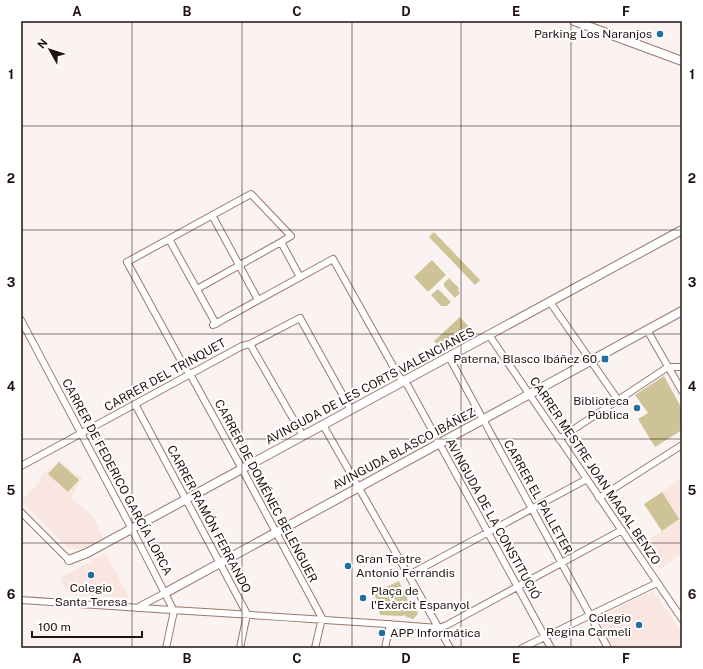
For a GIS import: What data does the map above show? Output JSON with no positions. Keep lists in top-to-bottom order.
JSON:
{
  "streets": {
    "street": [
      "CARRER DEL TRINQUET",
      "AVINGUDA DE LES CORTS VALENCIANES",
      "AVINGUDA BLASCO IBÁÑEZ",
      "CARRER MESTRE JOAN MAGAL BENZO",
      "CARRER DE FEDERICO GARCÍA LORCA",
      "CARRER DE DOMÉNEC BELENGUER",
      "CARRER EL PALLETER",
      "CARRER RAMÓN FERRANDO",
      "AVINGUDA DE LA CONSTITUCIÓ"
    ]
  },
  "crossings": [
    ["CARRER DEL TRINQUET", "AVINGUDA DE LES CORTS VALENCIANES"],
    ["CARRER DEL TRINQUET", "CARRER DE FEDERICO GARCÍA LORCA"],
    ["CARRER DEL TRINQUET", "CARRER DE DOMÉNEC BELENGUER"],
    ["CARRER DEL TRINQUET", "CARRER RAMÓN FERRANDO"],
    ["AVINGUDA DE LES CORTS VALENCIANES", "CARRER MESTRE JOAN MAGAL BENZO"],
    ["AVINGUDA DE LES CORTS VALENCIANES", "CARRER DE FEDERICO GARCÍA LORCA"],
    ["AVINGUDA DE LES CORTS VALENCIANES", "CARRER DE DOMÉNEC BELENGUER"],
    ["AVINGUDA DE LES CORTS VALENCIANES", "CARRER EL PALLETER"],
    ["AVINGUDA DE LES CORTS VALENCIANES", "CARRER RAMÓN FERRANDO"],
    ["AVINGUDA DE LES CORTS VALENCIANES", "AVINGUDA DE LA CONSTITUCIÓ"],
    ["AVINGUDA BLASCO IBÁÑEZ", "CARRER MESTRE JOAN MAGAL BENZO"],
    ["AVINGUDA BLASCO IBÁÑEZ", "CARRER DE FEDERICO GARCÍA LORCA"],
    ["AVINGUDA BLASCO IBÁÑEZ", "CARRER DE DOMÉNEC BELENGUER"],
    ["AVINGUDA BLASCO IBÁÑEZ", "CARRER EL PALLETER"],
    ["AVINGUDA BLASCO IBÁÑEZ", "CARRER RAMÓN FERRANDO"],
    ["AVINGUDA BLASCO IBÁÑEZ", "AVINGUDA DE LA CONSTITUCIÓ"]
  ],
  "places": {
    "other": [
      "Parking Los Naranjos",
      "Biblioteca Pública",
      "Gran Teatre Antonio Ferrandis",
      "Colegio Santa Teresa",
      "Plaça de l'Exèrcit Espanyol",
      "Colegio Regina Carmeli",
      "APP Informática"
    ],
    "transit": ["Paterna, Blasco Ibáñez 60"]
  },
  "scale_bar": "100 m",
  "north": "top left",
  "grid": {
    "columns": [
      "A",
      "B",
      "C",
      "D",
      "E",
      "F"
    ],
    "rows": [
      "1",
      "2",
      "3",
      "4",
      "5",
      "6"
    ]
  }
}
